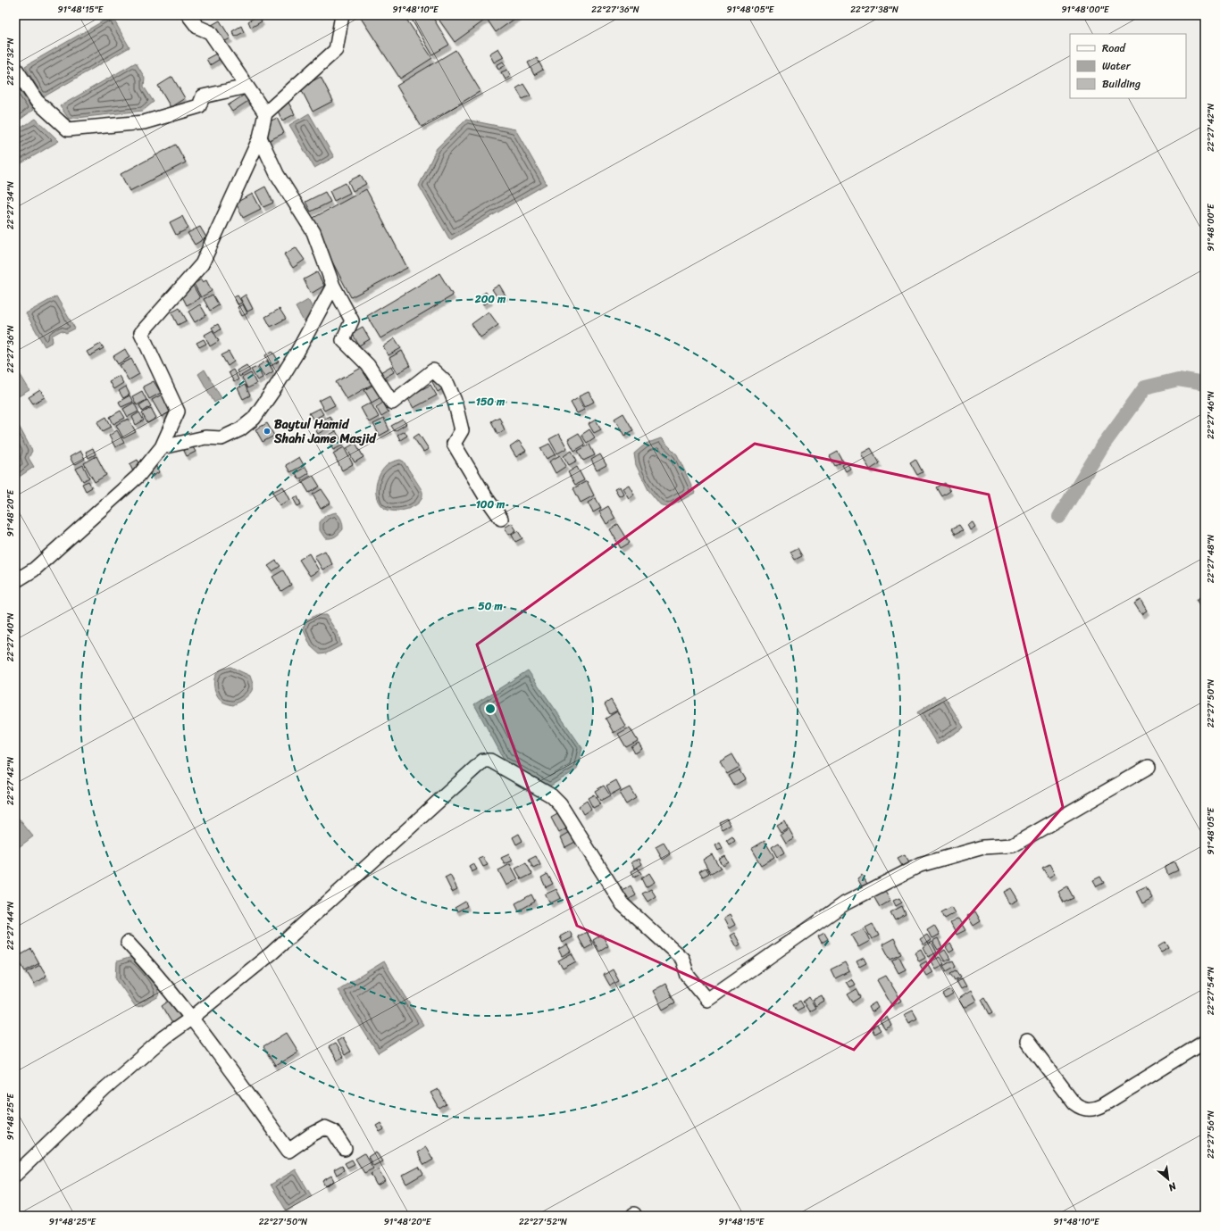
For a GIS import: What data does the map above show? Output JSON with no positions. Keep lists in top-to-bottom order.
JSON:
{
  "places": ["Baytul Hamid Shahi Jame Masjid"],
  "legend": ["Road", "Water", "Building"],
  "north": "bottom right",
  "coordinates": [
    "91°48'15\"E",
    "91°48'10\"E",
    "22°27'36\"N",
    "91°48'05\"E",
    "22°27'38\"N",
    "91°48'00\"E",
    "22°27'32\"N",
    "22°27'42\"N",
    "22°27'34\"N",
    "22°27'46\"N",
    "91°48'20\"E",
    "22°27'48\"N",
    "22°27'40\"N",
    "22°27'50\"N",
    "22°27'44\"N",
    "22°27'54\"N",
    "91°48'25\"E",
    "22°27'56\"N",
    "22°27'52\"N"
  ],
  "rings": [
    "200 m",
    "150 m",
    "100 m",
    "50 m"
  ]
}
